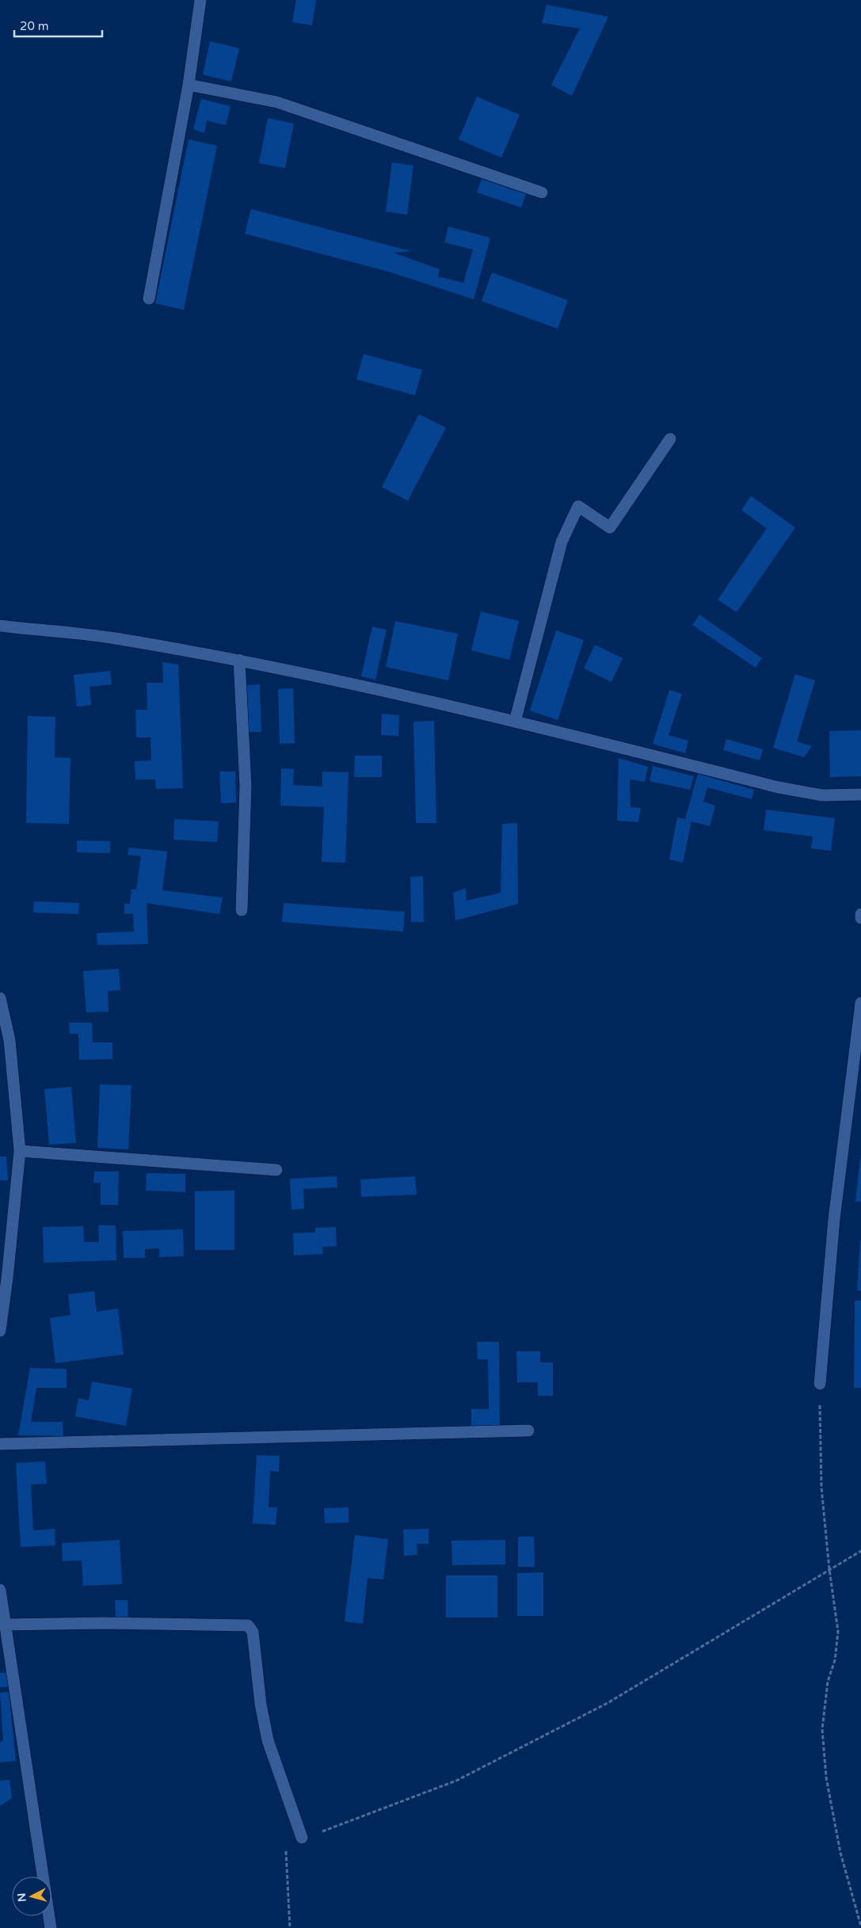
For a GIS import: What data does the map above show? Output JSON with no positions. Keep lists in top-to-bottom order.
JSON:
{
  "scale_bar": "20 m",
  "north": "left"
}
